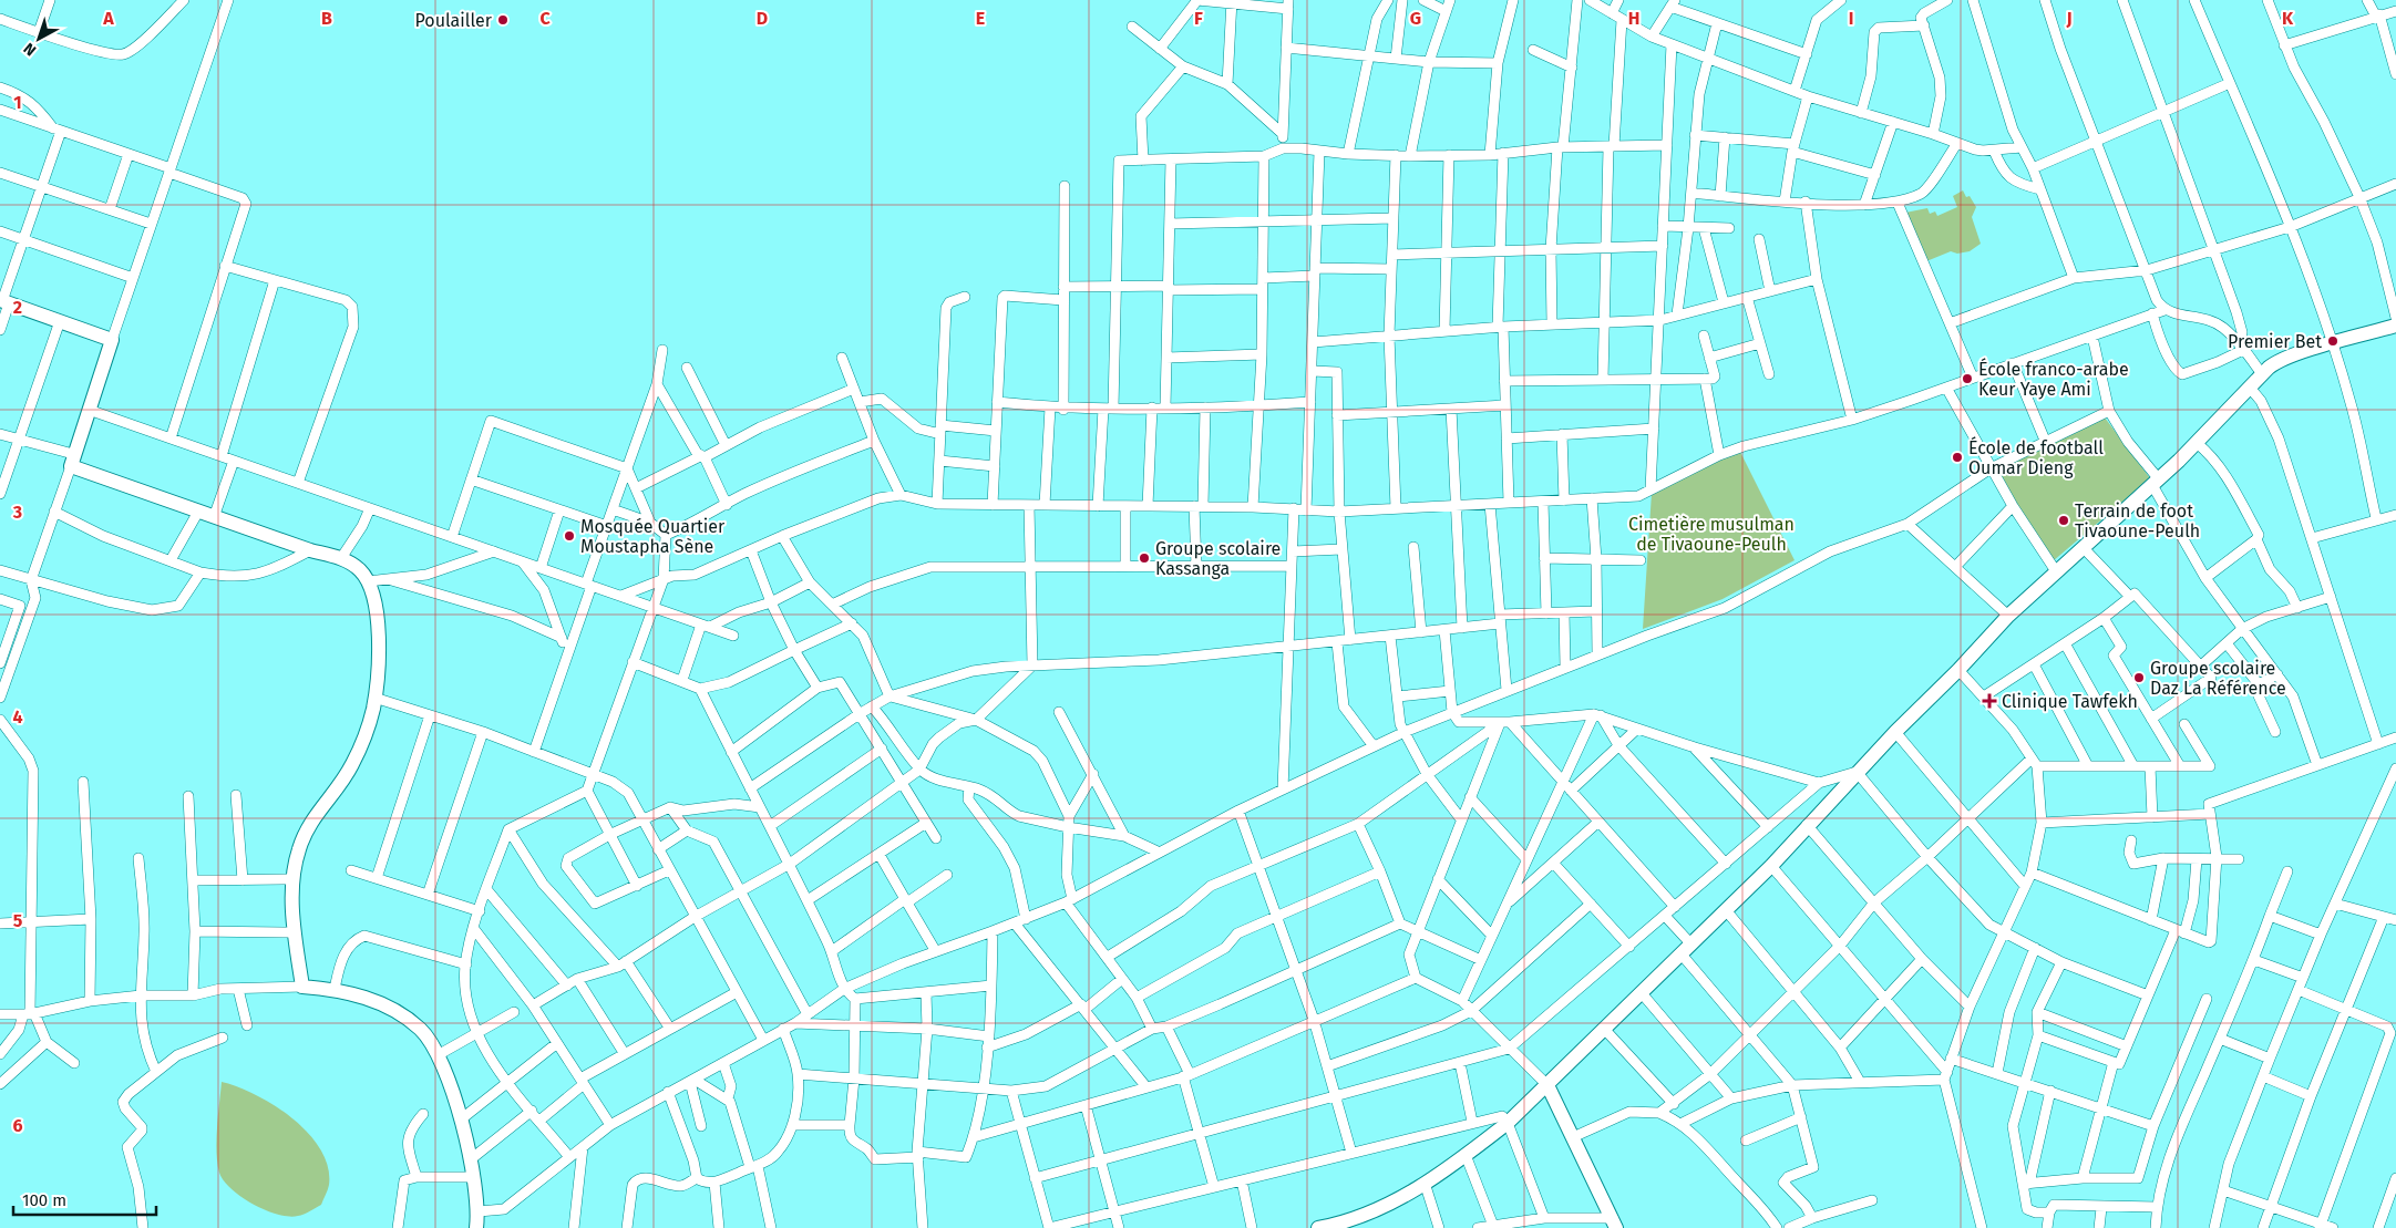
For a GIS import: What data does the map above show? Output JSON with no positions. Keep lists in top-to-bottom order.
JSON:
{
  "parks": ["Cimetière musulman de Tivaoune-Peulh"],
  "places": {
    "other": [
      "Poulailler",
      "Premier Bet",
      "École franco-arabe Keur Yaye Ami",
      "École de football Oumar Dieng",
      "Terrain de foot Tivaoune-Peulh",
      "Mosquée Quartier Moustapha Sène",
      "Groupe scolaire Kassanga",
      "Groupe scolaire Daz La Référence"
    ],
    "health": ["Clinique Tawfekh"]
  },
  "scale_bar": "100 m",
  "north": "bottom left",
  "grid": {
    "columns": [
      "A",
      "B",
      "C",
      "D",
      "E",
      "F",
      "G",
      "H",
      "I",
      "J",
      "K"
    ],
    "rows": [
      "1",
      "2",
      "3",
      "4",
      "5",
      "6"
    ]
  }
}
